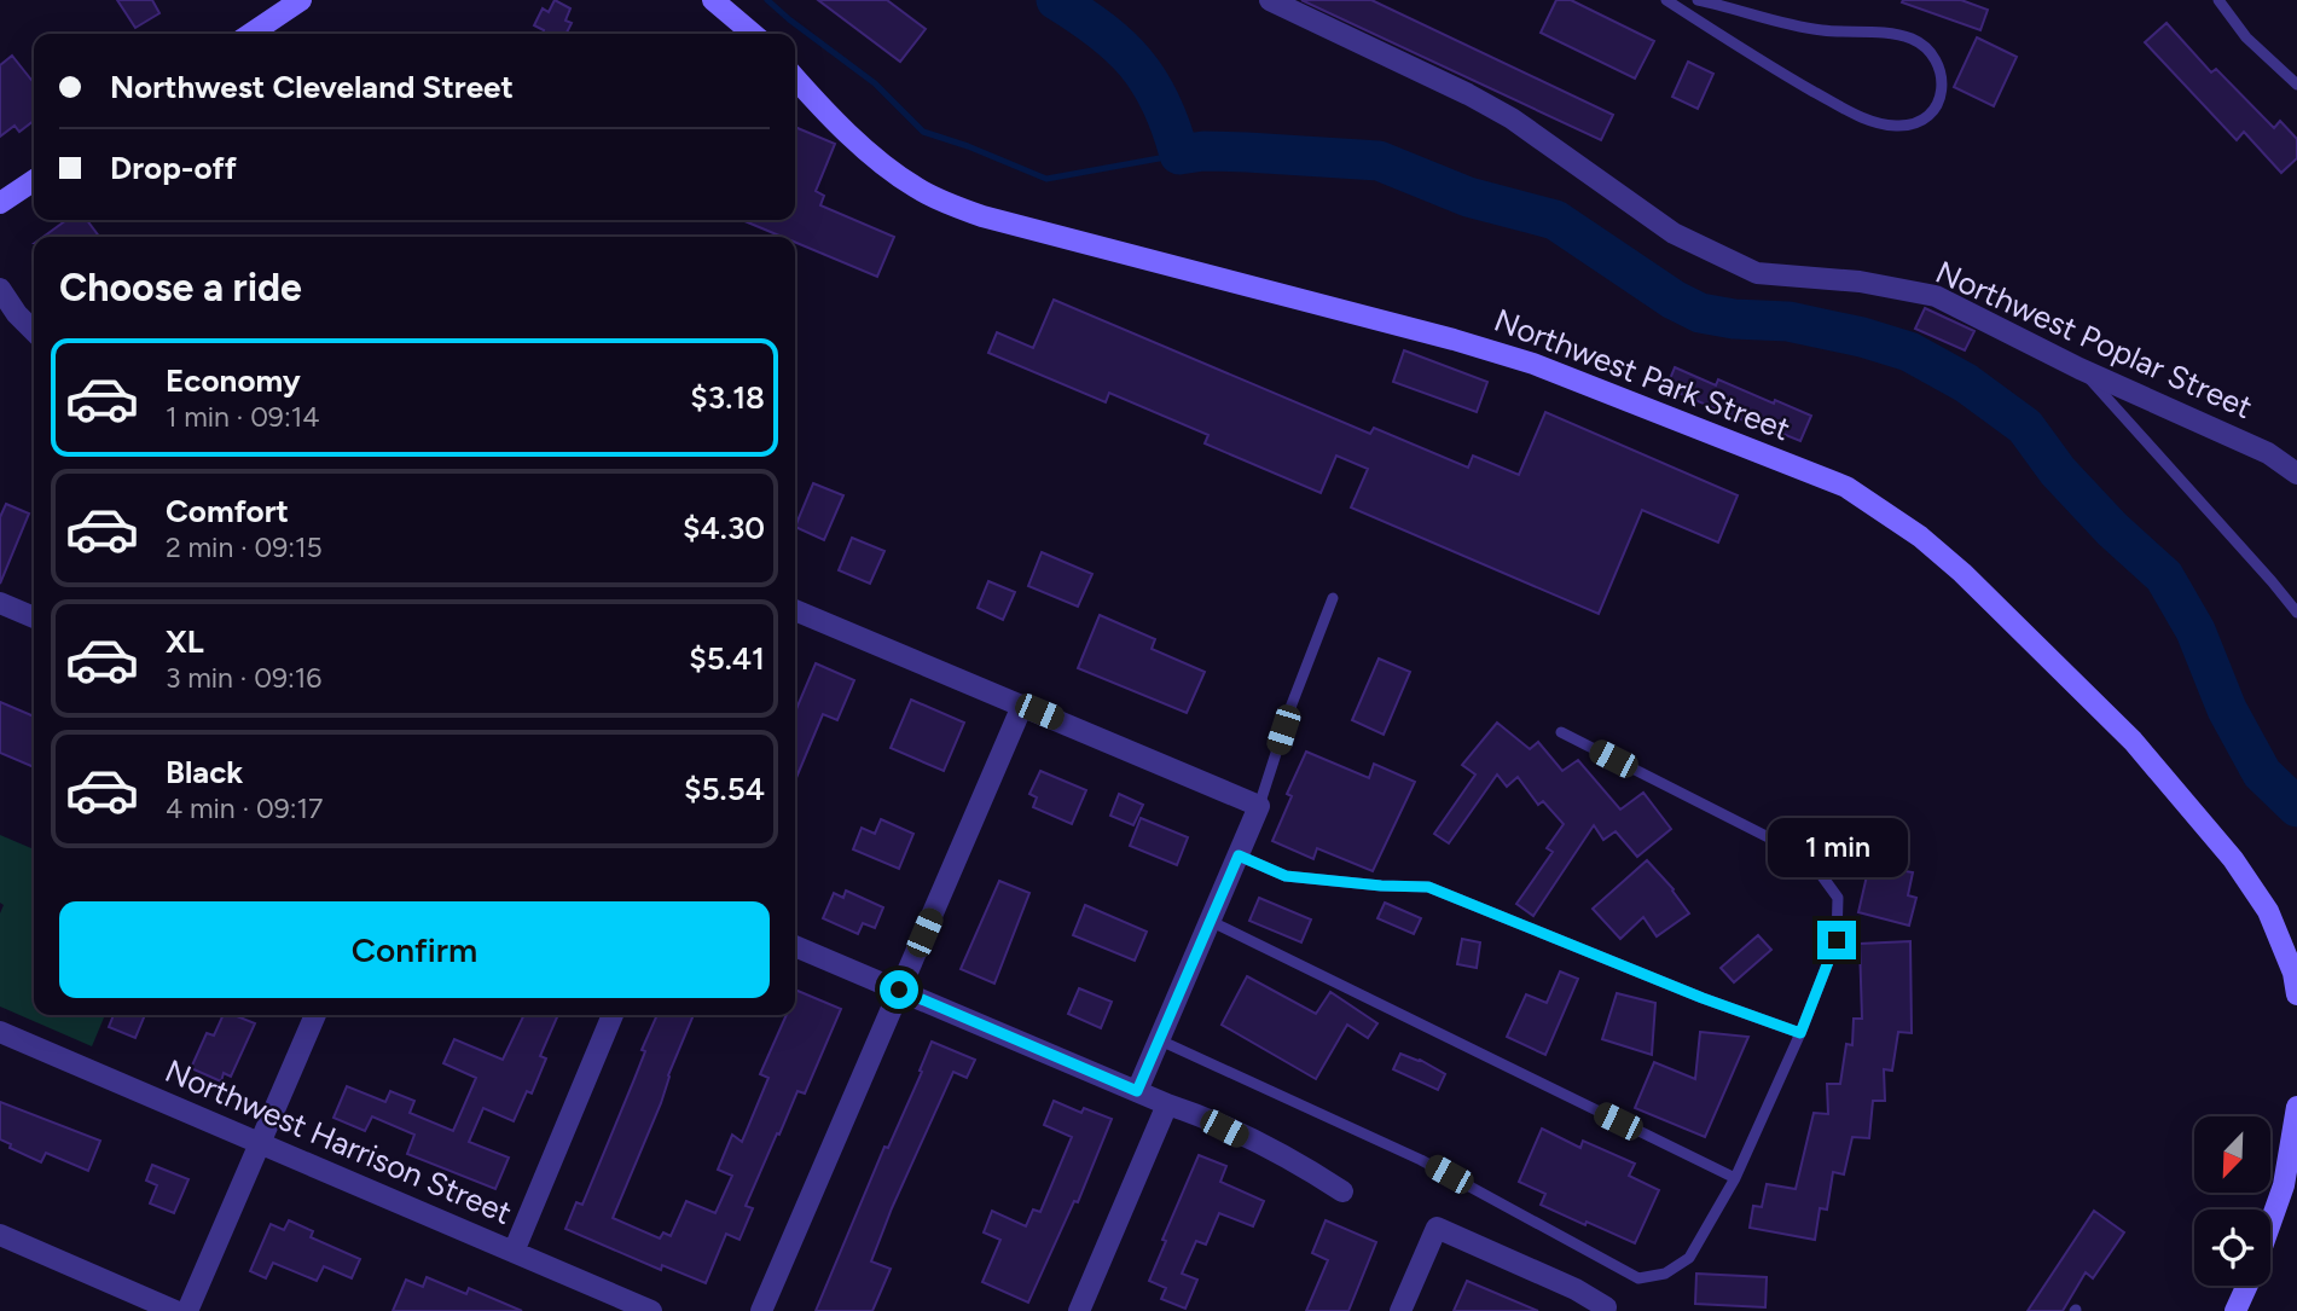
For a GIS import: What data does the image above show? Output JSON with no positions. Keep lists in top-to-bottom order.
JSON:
{
  "streets": {
    "street": ["Northwest Poplar Street", "Northwest Park Street", "Northwest Harrison Street"]
  },
  "north": "bottom left",
  "page": {
    "banner": ["Northwest Cleveland Street", "Drop-off"],
    "heading": "Choose a ride",
    "list": [
      {
        "name": "Economy",
        "note": "1 min · 09:14",
        "value": "$3.18"
      },
      {
        "name": "Comfort",
        "note": "2 min · 09:15",
        "value": "$4.30"
      },
      {
        "name": "XL",
        "note": "3 min · 09:16",
        "value": "$5.41"
      },
      {
        "name": "Black",
        "note": "4 min · 09:17",
        "value": "$5.54"
      }
    ],
    "bubble": "1 min",
    "buttons": "Confirm"
  }
}
